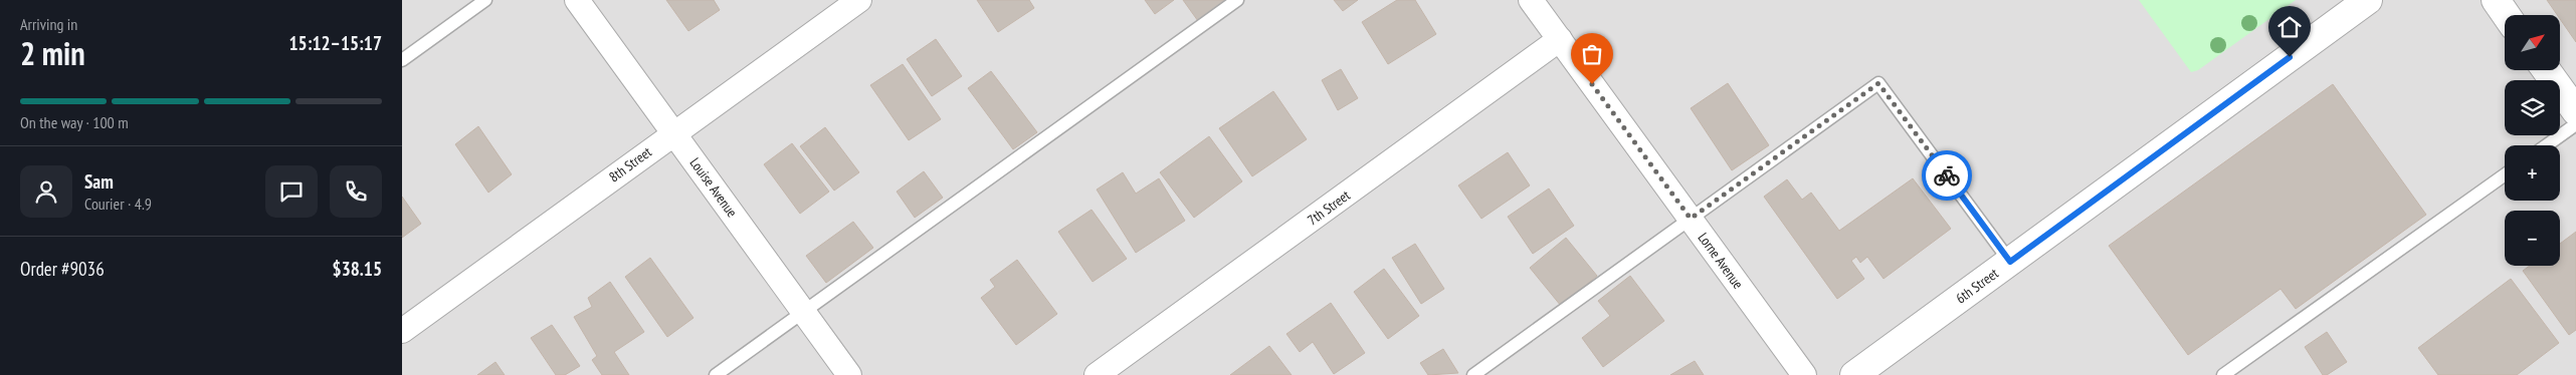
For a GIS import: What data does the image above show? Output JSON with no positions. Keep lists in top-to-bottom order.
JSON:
{
  "streets": {
    "street": [
      "8th Street",
      "Louise Avenue",
      "7th Street",
      "Lorne Avenue",
      "6th Street"
    ]
  },
  "crossings": [
    ["8th Street", "Louise Avenue"],
    ["7th Street", "Lorne Avenue"]
  ],
  "north": "top right",
  "page": {
    "heading": ["2 min", "Arriving in", "15:12–15:17"],
    "panel": [
      "Sam",
      "Courier · 4.9",
      "Order #9036",
      "$38.15"
    ],
    "map_buttons": ["+", "−"],
    "bar": "On the way · 100 m"
  }
}
